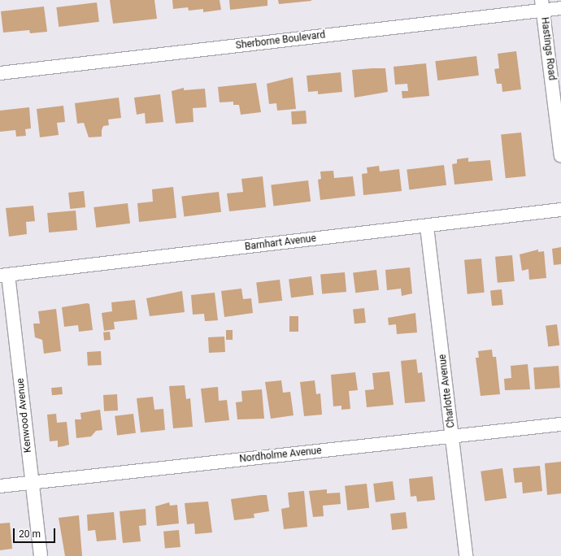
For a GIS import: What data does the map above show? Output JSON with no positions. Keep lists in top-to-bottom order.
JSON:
{
  "streets": {
    "street": [
      "Sherborne Boulevard",
      "Hastings Road",
      "Barnhart Avenue",
      "Charlotte Avenue",
      "Kenwood Avenue",
      "Nordholme Avenue"
    ]
  },
  "crossings": [
    ["Sherborne Boulevard", "Hastings Road"],
    ["Barnhart Avenue", "Charlotte Avenue"],
    ["Barnhart Avenue", "Kenwood Avenue"],
    ["Charlotte Avenue", "Nordholme Avenue"],
    ["Kenwood Avenue", "Nordholme Avenue"]
  ],
  "scale_bar": "20 m"
}
